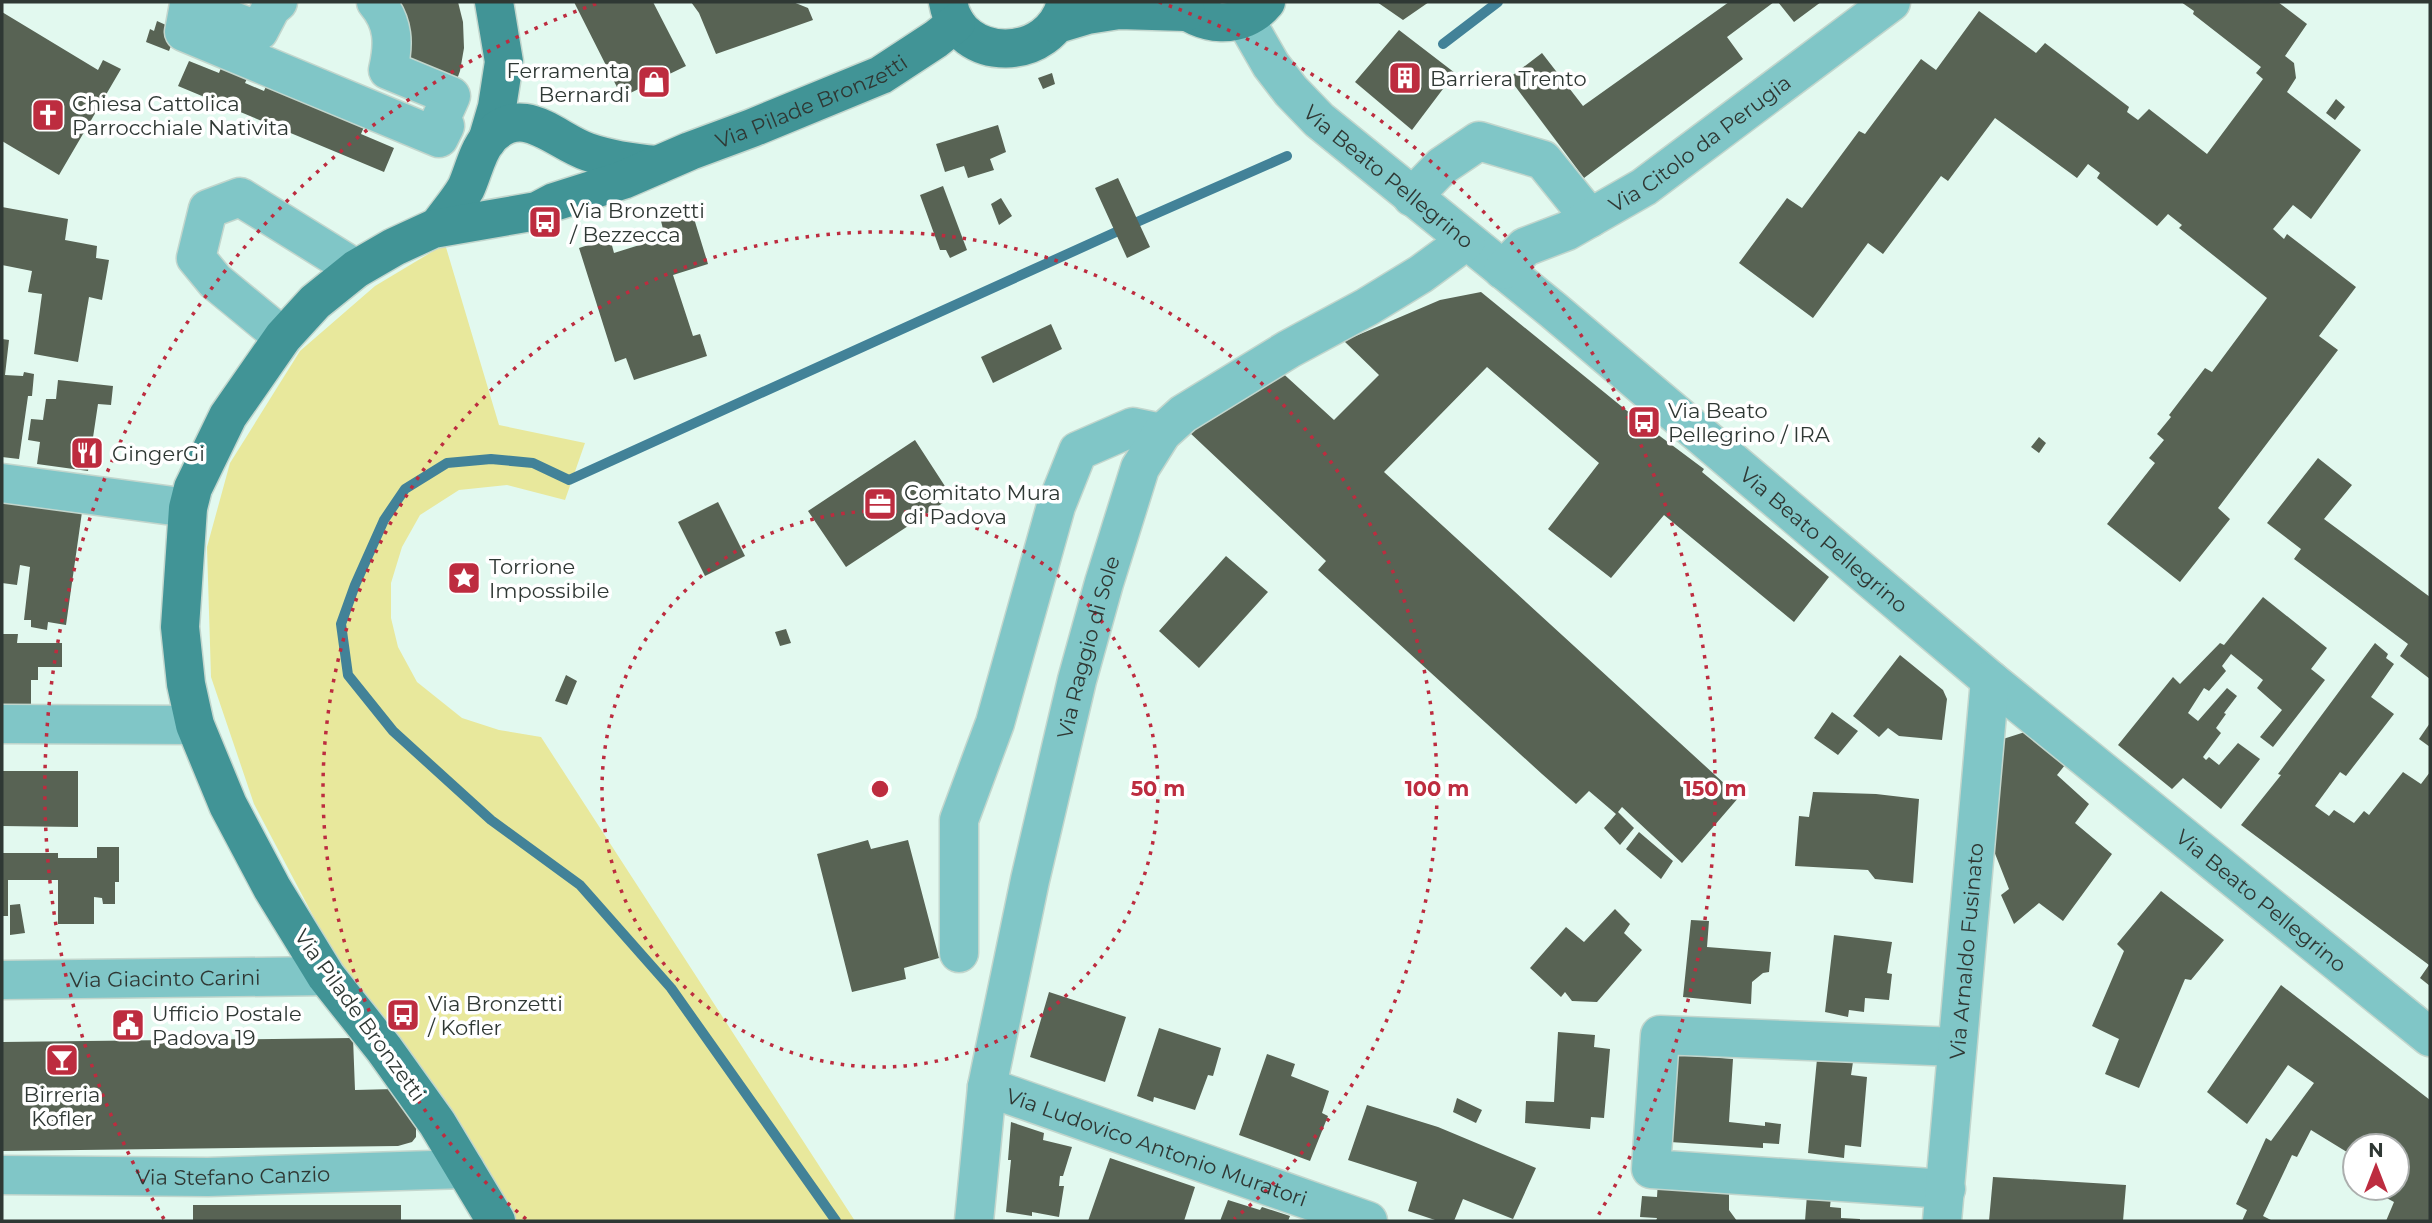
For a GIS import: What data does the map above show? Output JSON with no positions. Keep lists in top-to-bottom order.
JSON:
{
  "streets": {
    "main road": ["Via Pilade Bronzetti"],
    "street": [
      "Via Citolo da Perugia",
      "Via Beato Pellegrino",
      "Via Raggio di Sole",
      "Via Arnaldo Fusinato",
      "Via Giacinto Carini",
      "Via Ludovico Antonio Muratori",
      "Via Stefano Canzio"
    ]
  },
  "crossings": [
    ["Via Pilade Bronzetti", "Via Giacinto Carini"],
    ["Via Pilade Bronzetti", "Via Stefano Canzio"],
    ["Via Citolo da Perugia", "Via Beato Pellegrino"],
    ["Via Beato Pellegrino", "Via Raggio di Sole"],
    ["Via Beato Pellegrino", "Via Arnaldo Fusinato"],
    ["Via Raggio di Sole", "Via Ludovico Antonio Muratori"]
  ],
  "places": {
    "building": ["Barriera Trento"],
    "shop": ["Ferramenta Bernardi"],
    "church": ["Chiesa Cattolica Parrocchiale Nativita"],
    "bus stop": ["Via Bronzetti / Bezzecca", "Via Beato Pellegrino / IRA", "Via Bronzetti / Kofler"],
    "restaurant": ["GingerGi"],
    "office": ["Comitato Mura di Padova"],
    "place": ["Torrione Impossibile"],
    "public building": ["Ufficio Postale Padova 19"],
    "bar": ["Birreria Kofler"]
  },
  "north": "top",
  "rings": ["50 m", "100 m", "150 m"]
}
